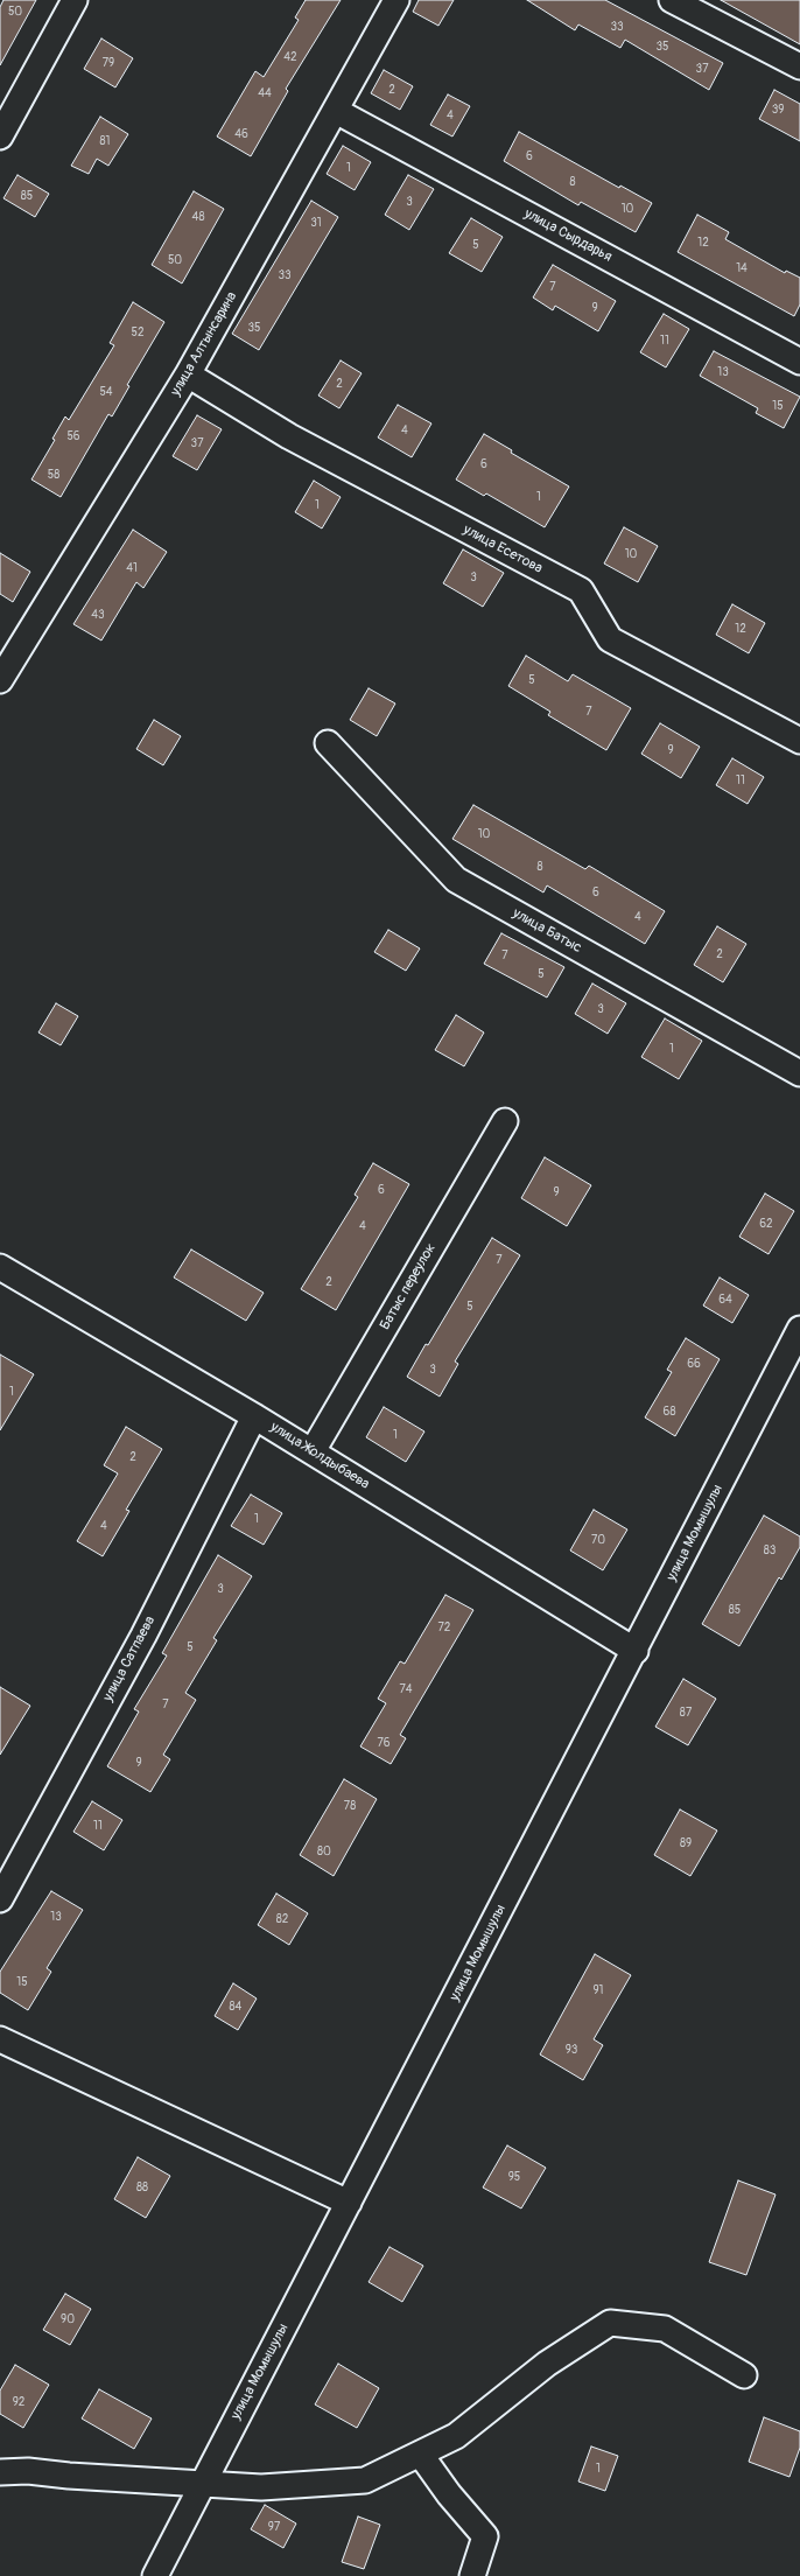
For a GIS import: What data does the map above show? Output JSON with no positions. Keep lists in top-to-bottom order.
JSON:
{
  "streets": {
    "street": [
      "улица Сырдарья",
      "улица Алтынсарина",
      "улица Есетова",
      "улица Батыс",
      "Батыс переулок",
      "улица Жолдыбаева",
      "улица Момышулы",
      "улица Сатпаева"
    ]
  },
  "crossings": [
    ["улица Сырдарья", "улица Алтынсарина"],
    ["улица Алтынсарина", "улица Есетова"],
    ["Батыс переулок", "улица Жолдыбаева"],
    ["улица Жолдыбаева", "улица Момышулы"],
    ["улица Жолдыбаева", "улица Сатпаева"]
  ],
  "house_numbers": [
    "50",
    "33",
    "35",
    "42",
    "79",
    "37",
    "2",
    "44",
    "39",
    "4",
    "46",
    "81",
    "6",
    "1",
    "8",
    "85",
    "3",
    "10",
    "48",
    "31",
    "12",
    "5",
    "50",
    "14",
    "33",
    "7",
    "9",
    "35",
    "52",
    "11",
    "13",
    "2",
    "54",
    "15",
    "4",
    "56",
    "37",
    "6",
    "58",
    "1",
    "1",
    "10",
    "41",
    "3",
    "43",
    "12",
    "5",
    "7",
    "9",
    "11",
    "10",
    "8",
    "6",
    "4",
    "2",
    "7",
    "5",
    "3",
    "1",
    "6",
    "9",
    "62",
    "4",
    "7",
    "2",
    "64",
    "5",
    "66",
    "3",
    "1",
    "68",
    "1",
    "2",
    "1",
    "4",
    "70",
    "83",
    "3",
    "85",
    "72",
    "5",
    "74",
    "7",
    "87",
    "76",
    "9",
    "78",
    "11",
    "89",
    "80",
    "13",
    "82",
    "15",
    "91",
    "84",
    "93",
    "95",
    "88",
    "90",
    "92",
    "1",
    "97"
  ]
}
